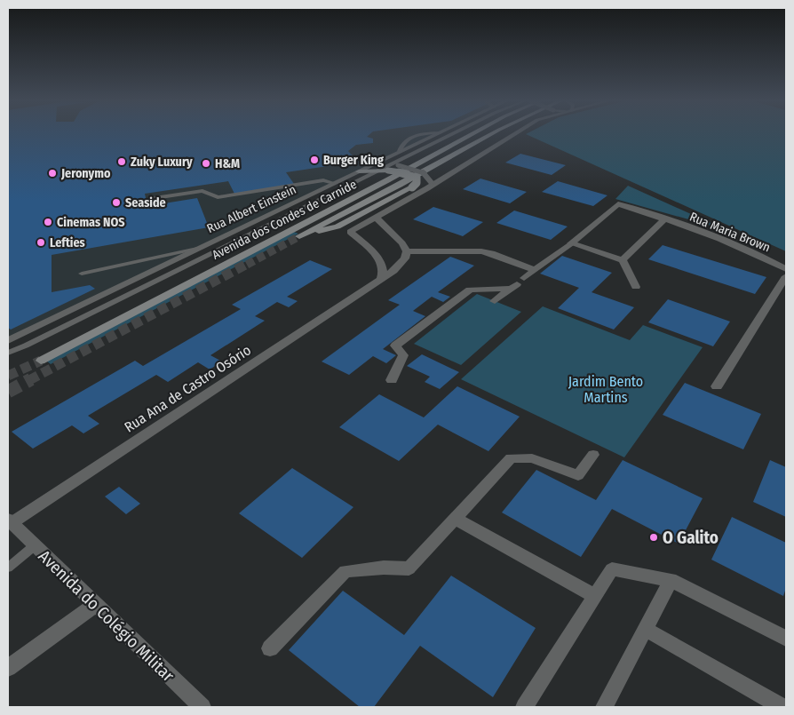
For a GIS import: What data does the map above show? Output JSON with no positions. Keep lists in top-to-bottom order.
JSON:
{
  "streets": {
    "main road": ["Avenida dos Condes de Carnide"],
    "street": [
      "Rua Albert Einstein",
      "Rua Maria Brown",
      "Rua Ana de Castro Osório",
      "Avenida do Colégio Militar"
    ]
  },
  "crossings": [
    ["Rua Ana de Castro Osório", "Avenida do Colégio Militar"]
  ],
  "parks": ["Jardim Bento Martins"],
  "places": [
    "Burger King",
    "Zuky Luxury",
    "H&M",
    "Jeronymo",
    "Seaside",
    "Cinemas NOS",
    "Lefties",
    "O Galito"
  ]
}
